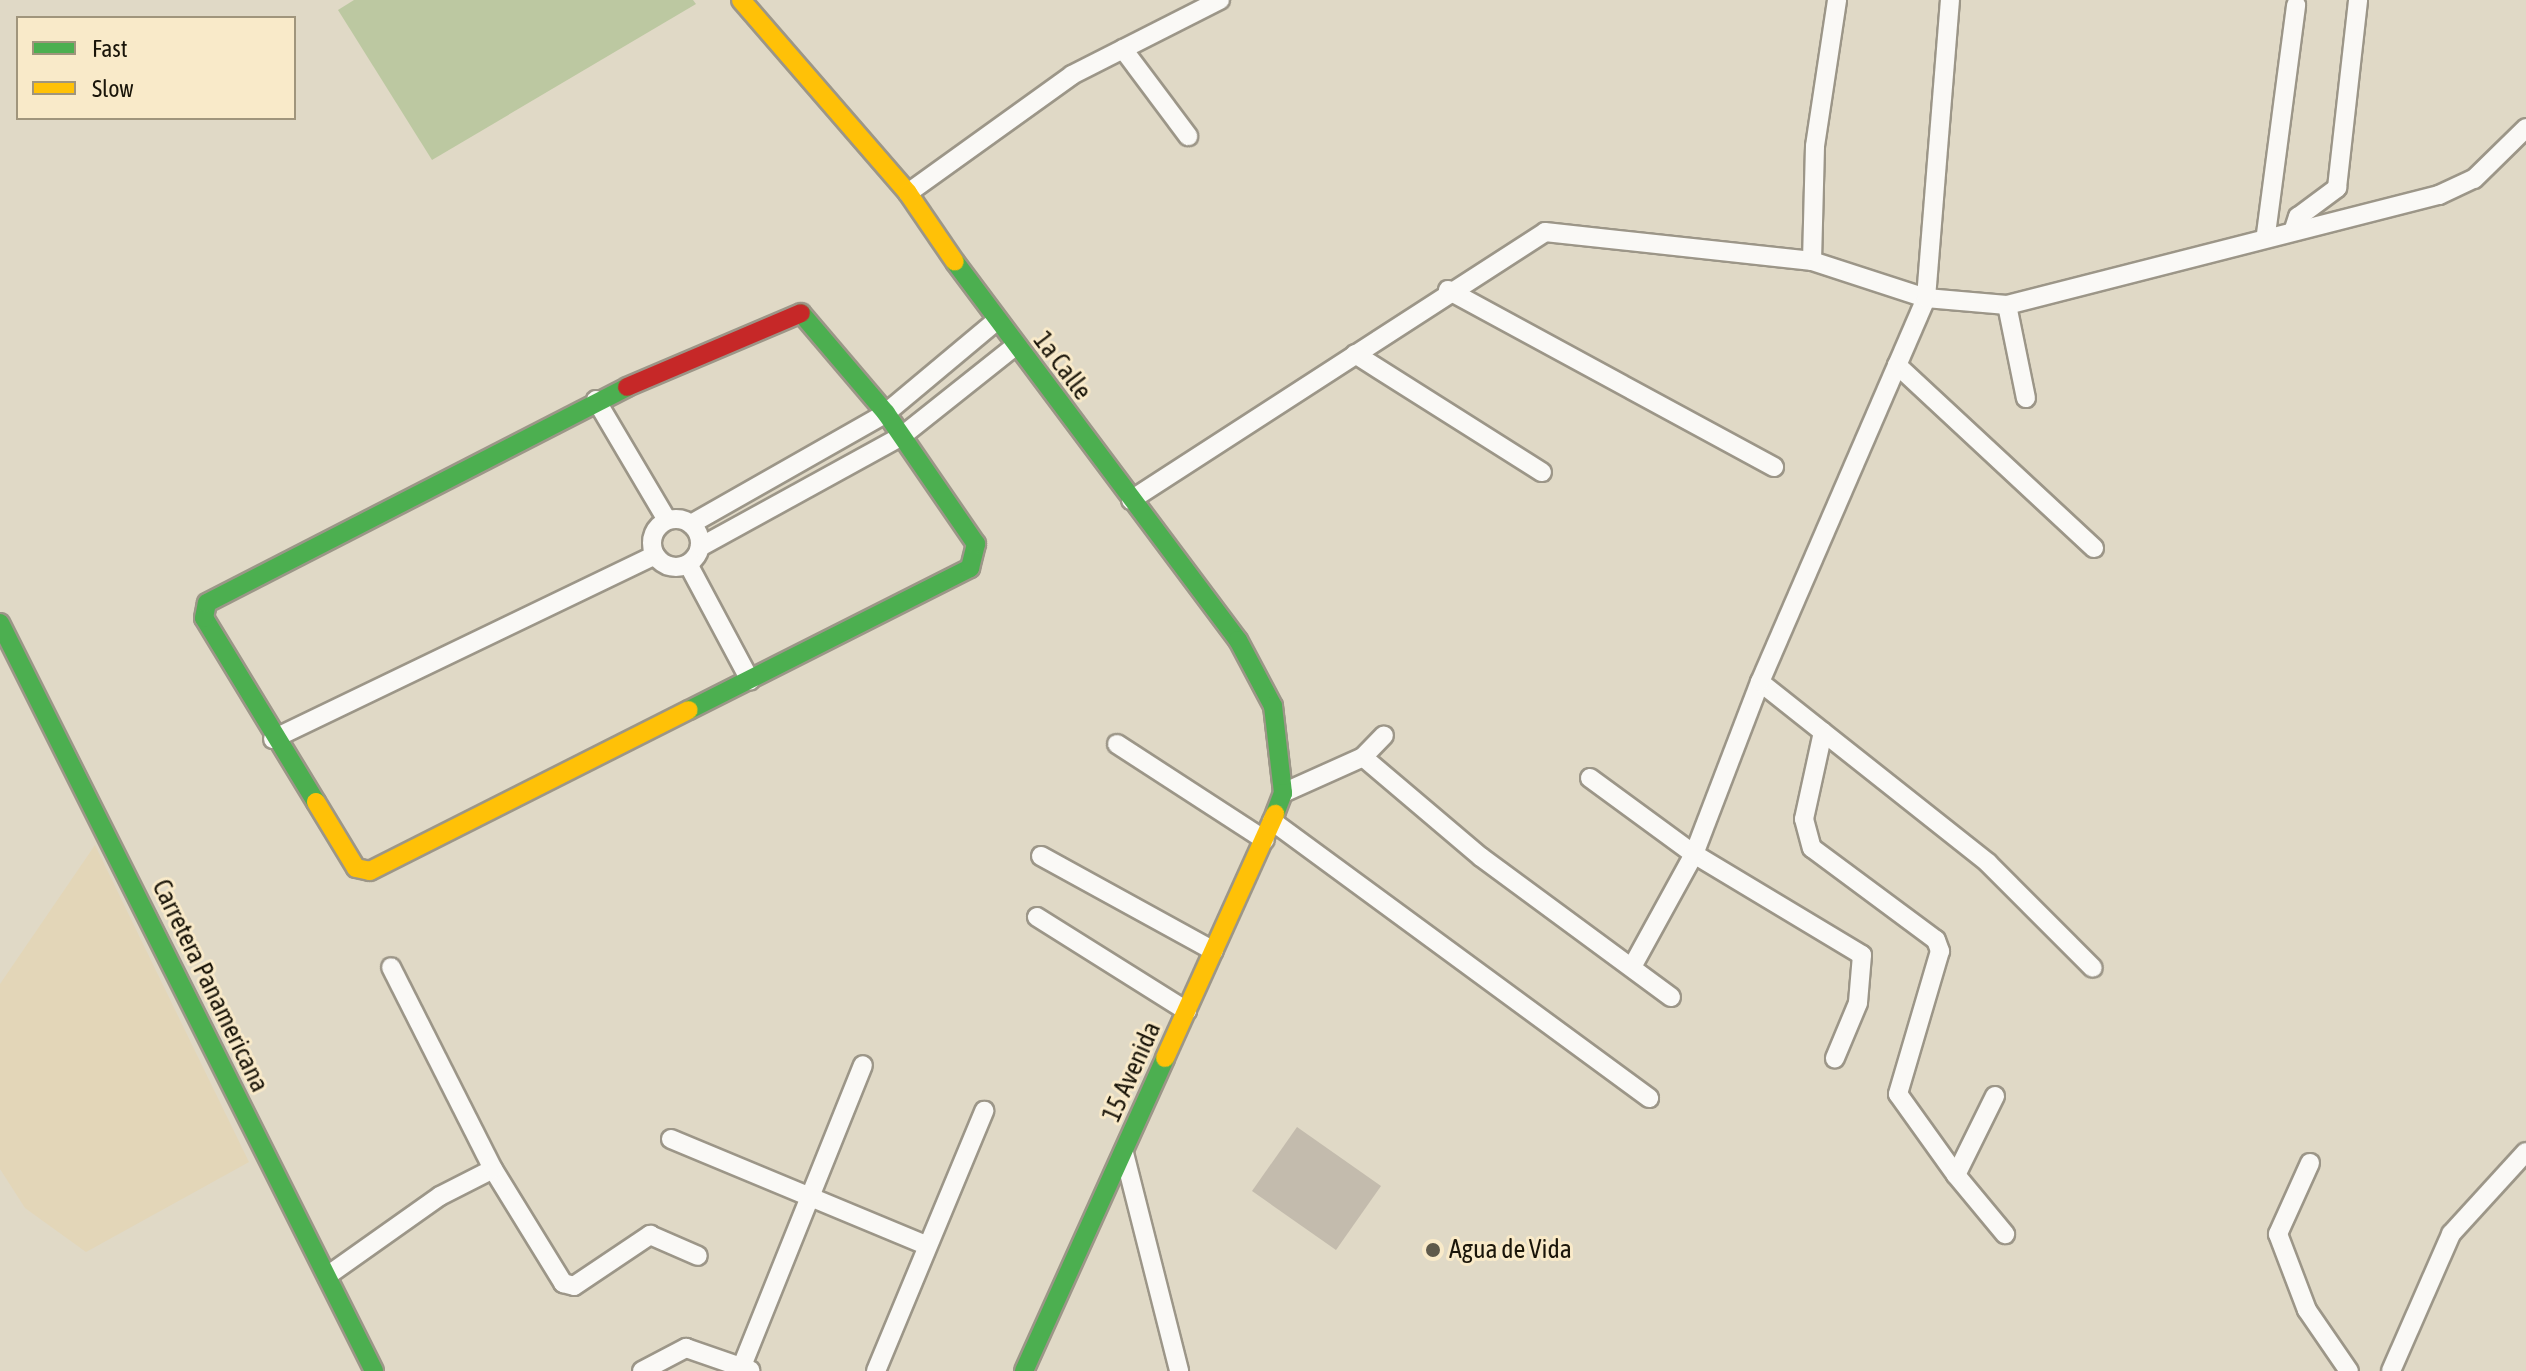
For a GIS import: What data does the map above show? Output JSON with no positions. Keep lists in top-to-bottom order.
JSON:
{
  "streets": {
    "street": ["1a Calle", "Carretera Panamericana", "15 Avenida"]
  },
  "crossings": [
    ["1a Calle", "15 Avenida"]
  ],
  "places": ["Agua de Vida"],
  "legend": ["Fast", "Slow"]
}
